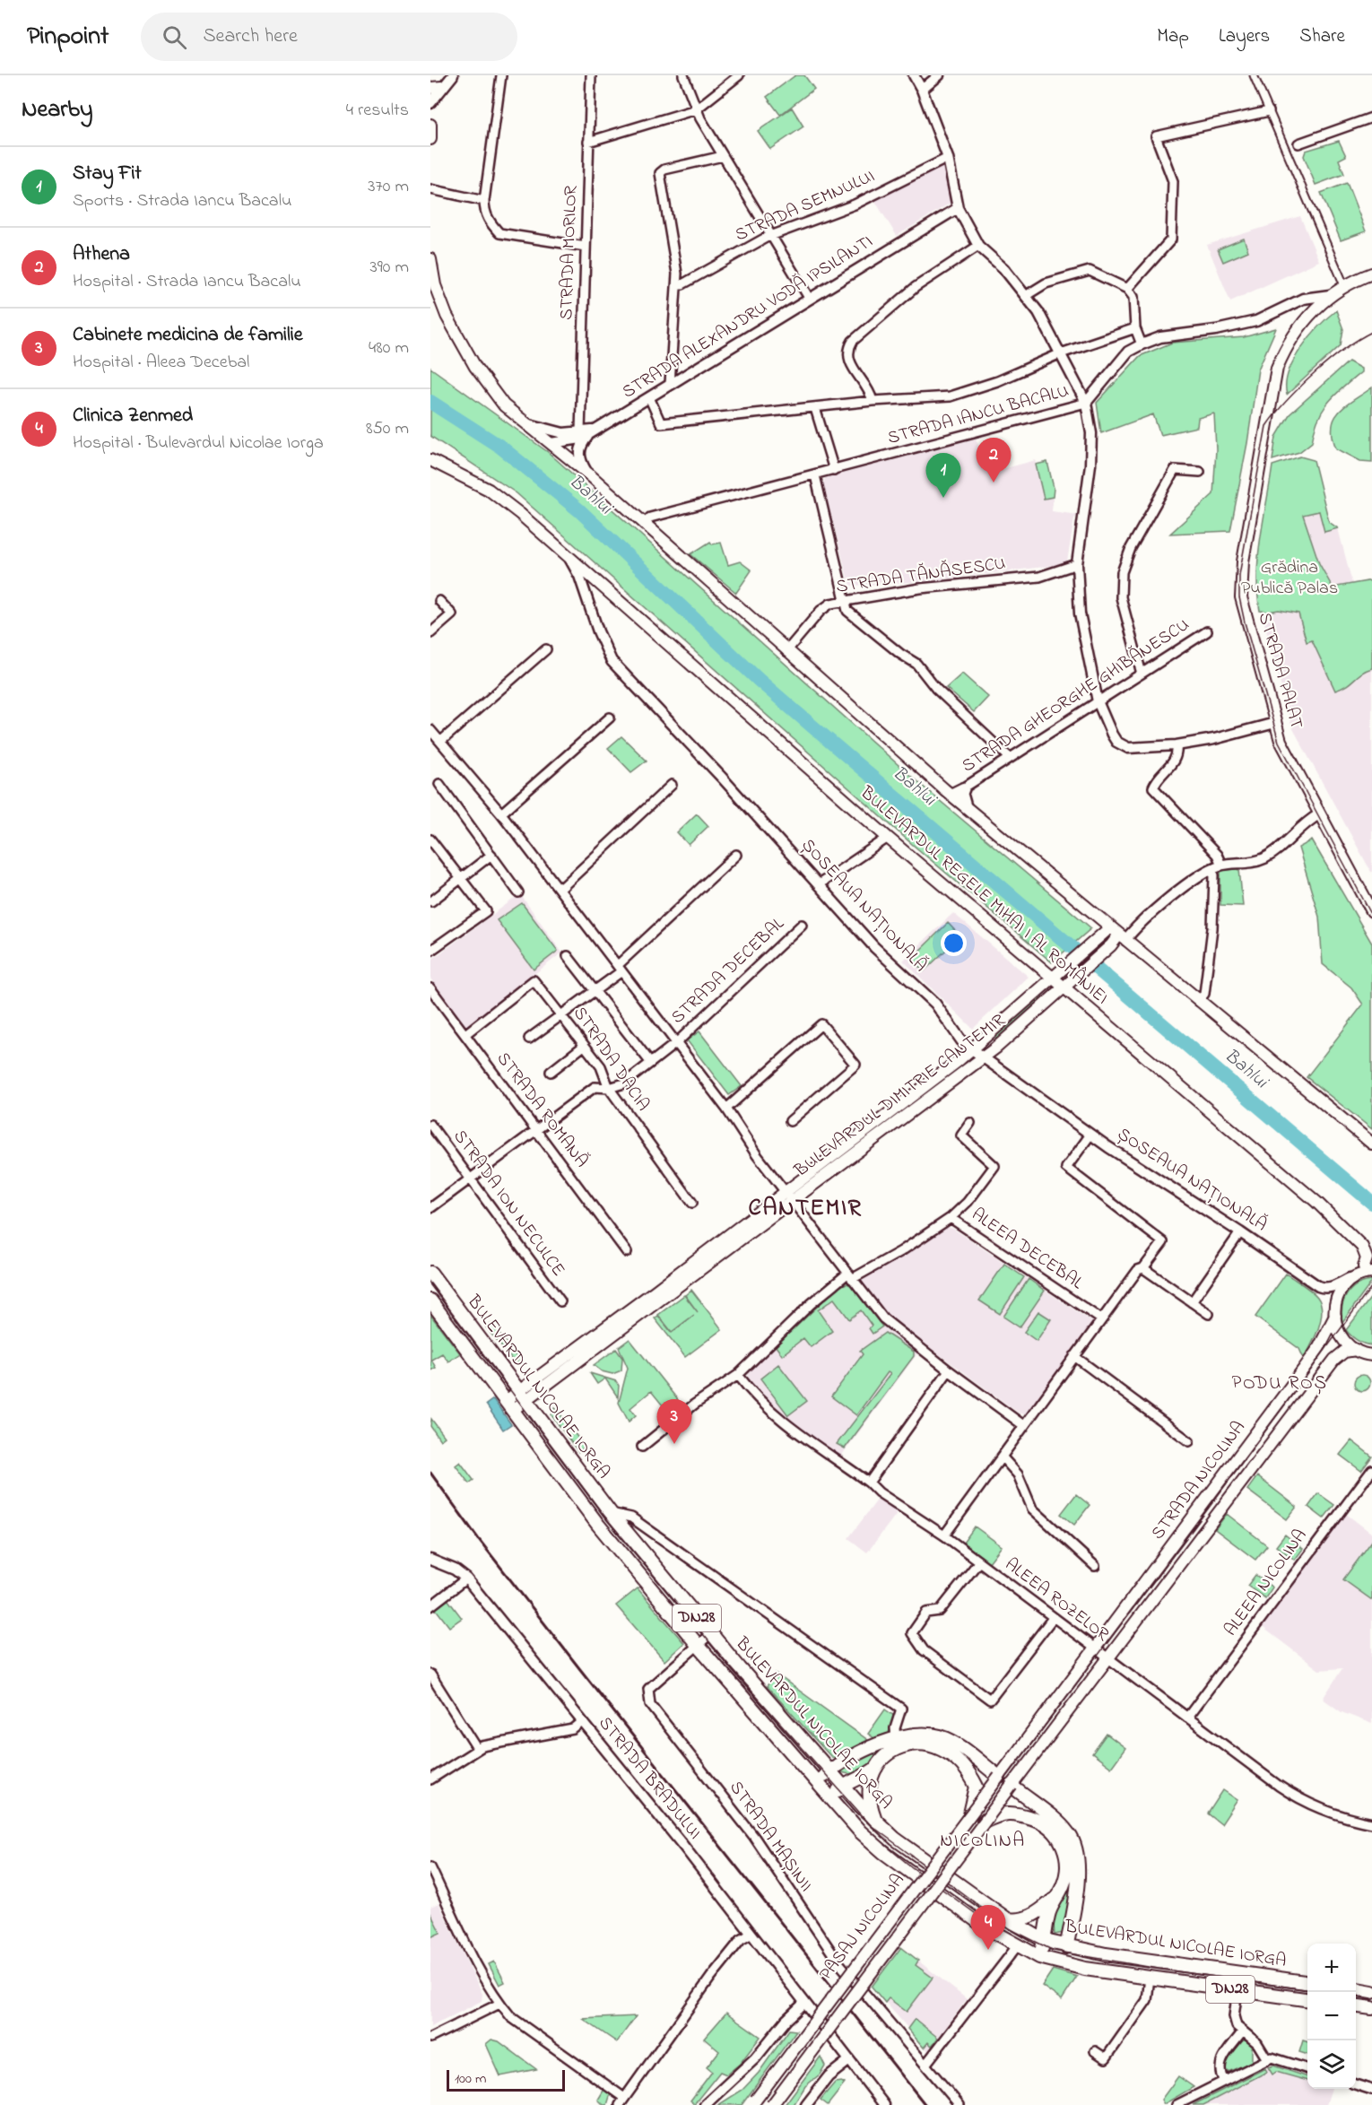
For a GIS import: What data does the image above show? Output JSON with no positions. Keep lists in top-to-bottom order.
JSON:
{
  "streets": {
    "main road": [
      "STRADA PALAT",
      "BULEVARDUL REGELE MIHAI I AL ROMÂNIEI",
      "ȘOSEAUA NAȚIONALĂ",
      "BULEVARDUL DIMITRIE CANTEMIR",
      "BULEVARDUL NICOLAE IORGA",
      "STRADA NICOLINA",
      "DN28",
      "PASAJ NICOLINA"
    ],
    "street": [
      "STRADA SEMNULUI",
      "STRADA MORILOR",
      "STRADA ALEXANDRU VODĂ IPSILANTI",
      "STRADA IANCU BACALU",
      "STRADA TĂNĂSESCU",
      "STRADA GHEORGHE GHIBĂNESCU",
      "STRADA DECEBAL",
      "STRADA DACIA",
      "STRADA ROMANĂ",
      "STRADA ION NECULCE",
      "ALEEA DECEBAL",
      "ALEEA NICOLINA",
      "ALEEA ROZELOR",
      "STRADA BRADULUI",
      "STRADA MAȘINII"
    ]
  },
  "crossings": [
    ["STRADA MORILOR", "STRADA ALEXANDRU VODĂ IPSILANTI"],
    ["STRADA IANCU BACALU", "STRADA PALAT"],
    ["BULEVARDUL REGELE MIHAI I AL ROMÂNIEI", "ȘOSEAUA NAȚIONALĂ"],
    ["BULEVARDUL REGELE MIHAI I AL ROMÂNIEI", "BULEVARDUL DIMITRIE CANTEMIR"],
    ["ȘOSEAUA NAȚIONALĂ", "BULEVARDUL DIMITRIE CANTEMIR"],
    ["ȘOSEAUA NAȚIONALĂ", "STRADA NICOLINA"],
    ["STRADA DECEBAL", "BULEVARDUL DIMITRIE CANTEMIR"],
    ["STRADA DACIA", "STRADA ROMANĂ"],
    ["BULEVARDUL DIMITRIE CANTEMIR", "BULEVARDUL NICOLAE IORGA"],
    ["ALEEA DECEBAL", "ALEEA ROZELOR"],
    ["BULEVARDUL NICOLAE IORGA", "STRADA MAȘINII"],
    ["STRADA NICOLINA", "ALEEA ROZELOR"],
    ["STRADA NICOLINA", "PASAJ NICOLINA"],
    ["ALEEA NICOLINA", "ALEEA ROZELOR"]
  ],
  "districts": ["CANTEMIR", "PODU ROȘ", "NICOLINA"],
  "water": ["Bahlui"],
  "parks": ["Grădina Publică Palas"],
  "scale_bar": "100 m",
  "page": {
    "header": "Pinpoint",
    "search": "Search here",
    "nav": ["Map", "Layers", "Share"],
    "heading": ["Nearby", "4 results"],
    "list": [
      {
        "mark": "1",
        "name": "Stay Fit",
        "note": "Sports · Strada Iancu Bacalu",
        "value": "370 m"
      },
      {
        "mark": "2",
        "name": "Athena",
        "note": "Hospital · Strada Iancu Bacalu",
        "value": "390 m"
      },
      {
        "mark": "3",
        "name": "Cabinete medicina de familie",
        "note": "Hospital · Aleea Decebal",
        "value": "480 m"
      },
      {
        "mark": "4",
        "name": "Clinica Zenmed",
        "note": "Hospital · Bulevardul Nicolae Iorga",
        "value": "850 m"
      }
    ],
    "pins": [
      "2",
      "1",
      "3",
      "4"
    ],
    "map_buttons": ["+", "−"],
    "scale": "100 m"
  }
}
